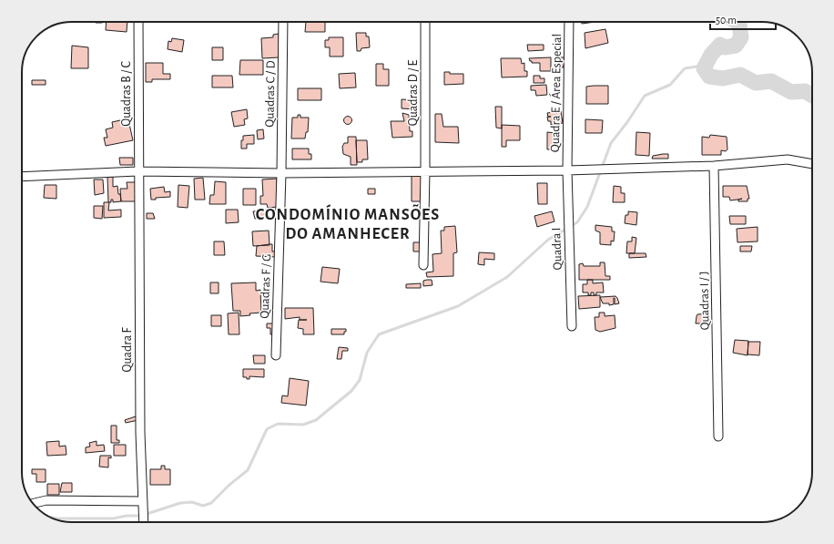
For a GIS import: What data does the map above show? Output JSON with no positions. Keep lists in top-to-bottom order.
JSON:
{
  "streets": {
    "street": [
      "Quadras D / E",
      "Quadra E / Área Especial",
      "Quadras B / C",
      "Quadras C / D",
      "Quadra I",
      "Quadras F / G",
      "Quadras I / J",
      "Quadra F"
    ]
  },
  "crossings": [
    ["Quadra E / Área Especial", "Quadra I"],
    ["Quadras B / C", "Quadra F"],
    ["Quadras C / D", "Quadras F / G"]
  ],
  "districts": ["CONDOMÍNIO MANSÕES DO AMANHECER"],
  "scale_bar": "50 m"
}
